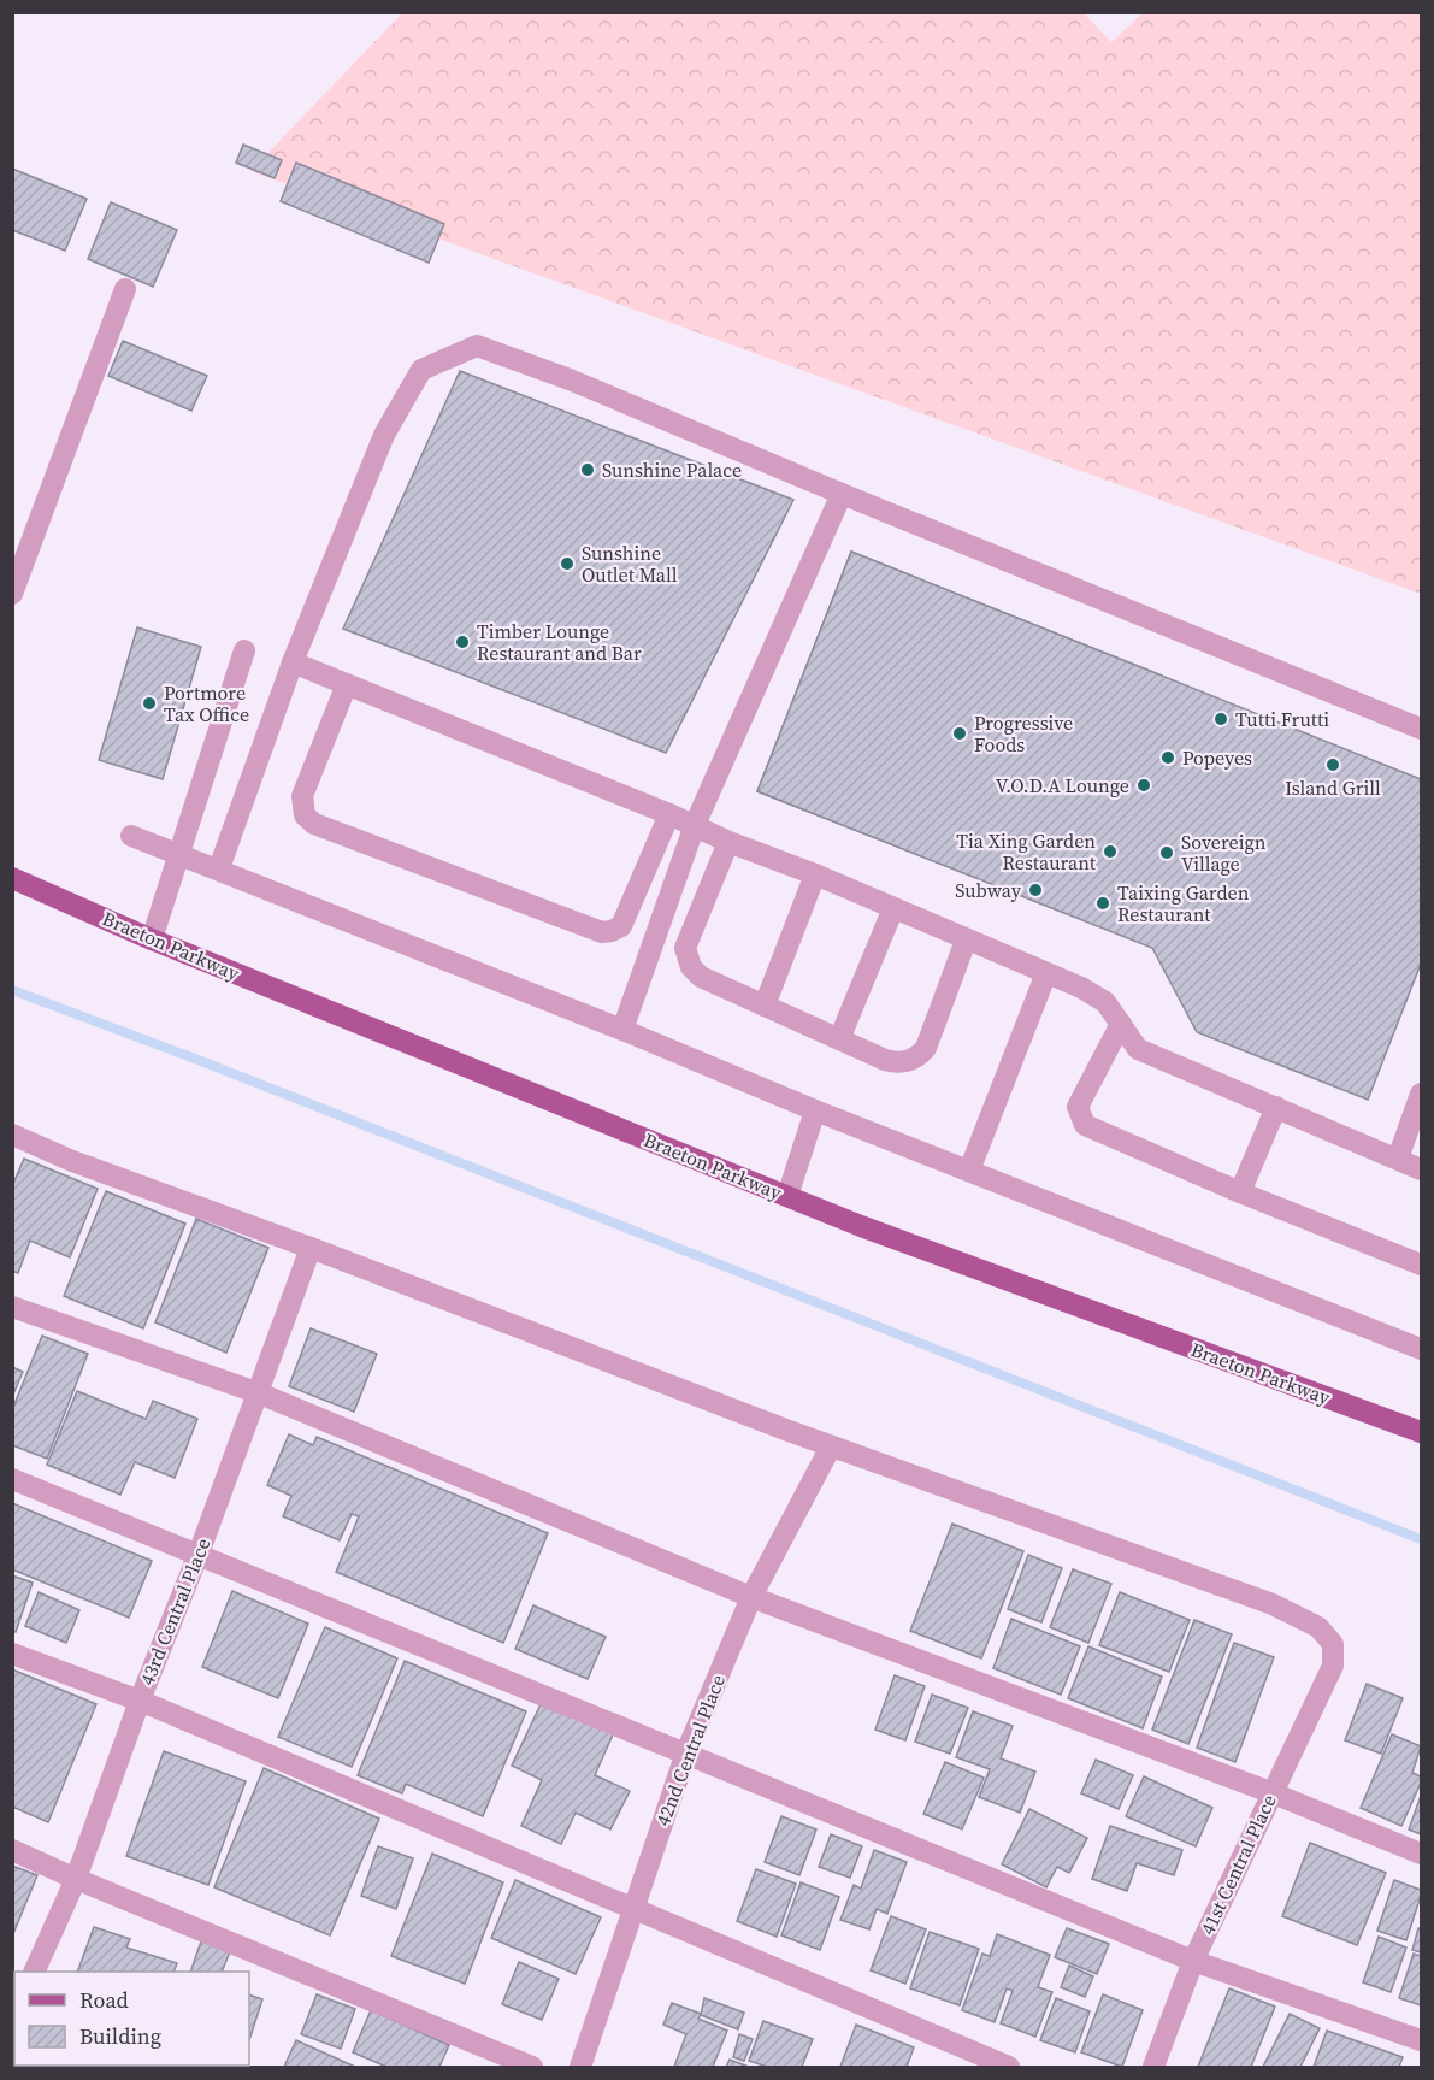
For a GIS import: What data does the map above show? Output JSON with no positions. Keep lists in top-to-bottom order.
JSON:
{
  "streets": {
    "main road": ["Braeton Parkway"],
    "street": ["43rd Central Place", "42nd Central Place", "41st Central Place"]
  },
  "crossings": [
    ["42nd Central Place", "41st Central Place"]
  ],
  "places": [
    "Sunshine Palace",
    "Sunshine Outlet Mall",
    "Timber Lounge Restaurant and Bar",
    "Portmore Tax Office",
    "Tutti Frutti",
    "Progressive Foods",
    "Popeyes",
    "Island Grill",
    "V.O.D.A Lounge",
    "Tia Xing Garden Restaurant",
    "Sovereign Village",
    "Subway",
    "Taixing Garden Restaurant"
  ],
  "legend": ["Road", "Building"]
}
